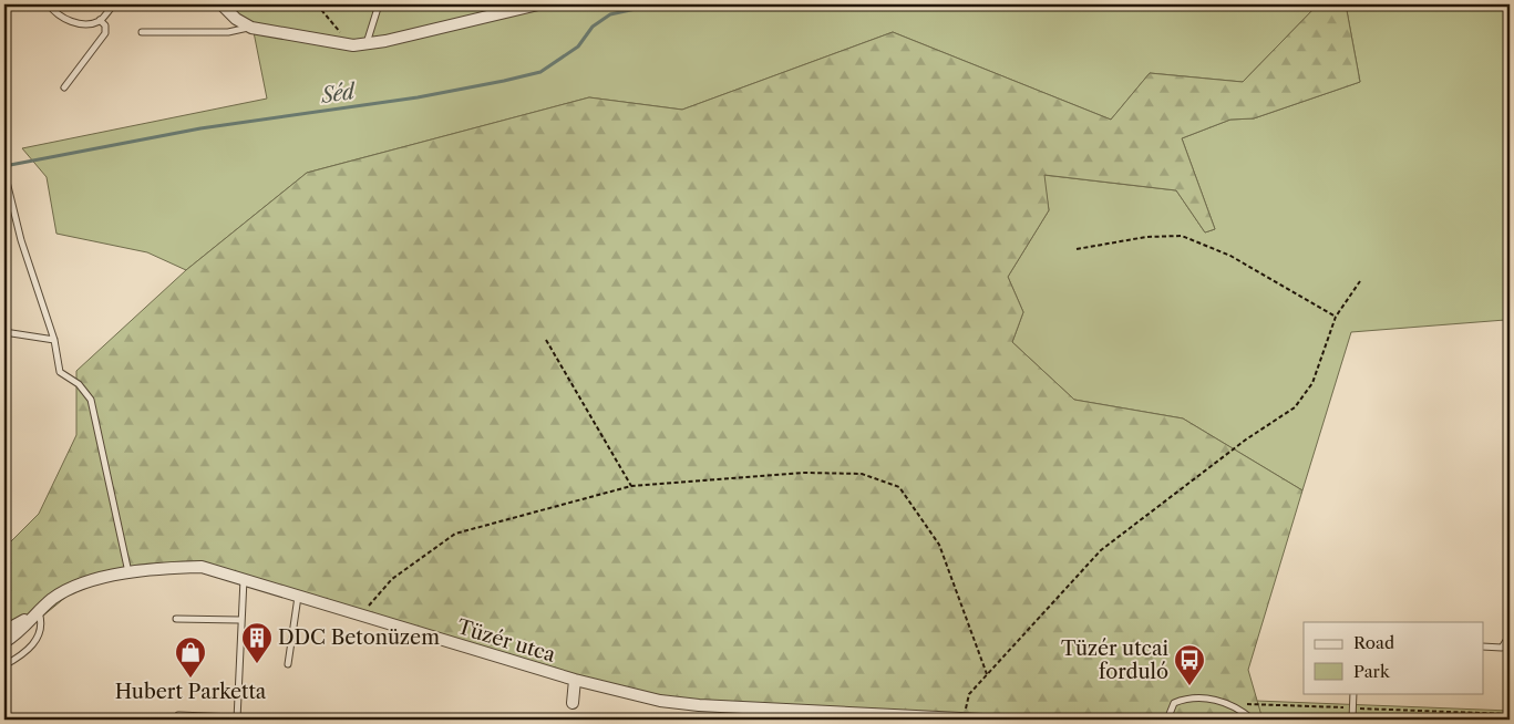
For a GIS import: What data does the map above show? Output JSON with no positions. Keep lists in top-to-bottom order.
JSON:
{
  "streets": {
    "street": ["Tüzér utca"]
  },
  "water": ["Séd"],
  "places": {
    "building": ["DDC Betonüzem"],
    "shop": ["Hubert Parketta"],
    "bus stop": ["Tüzér utcai forduló"]
  },
  "legend": ["Road", "Park"]
}
